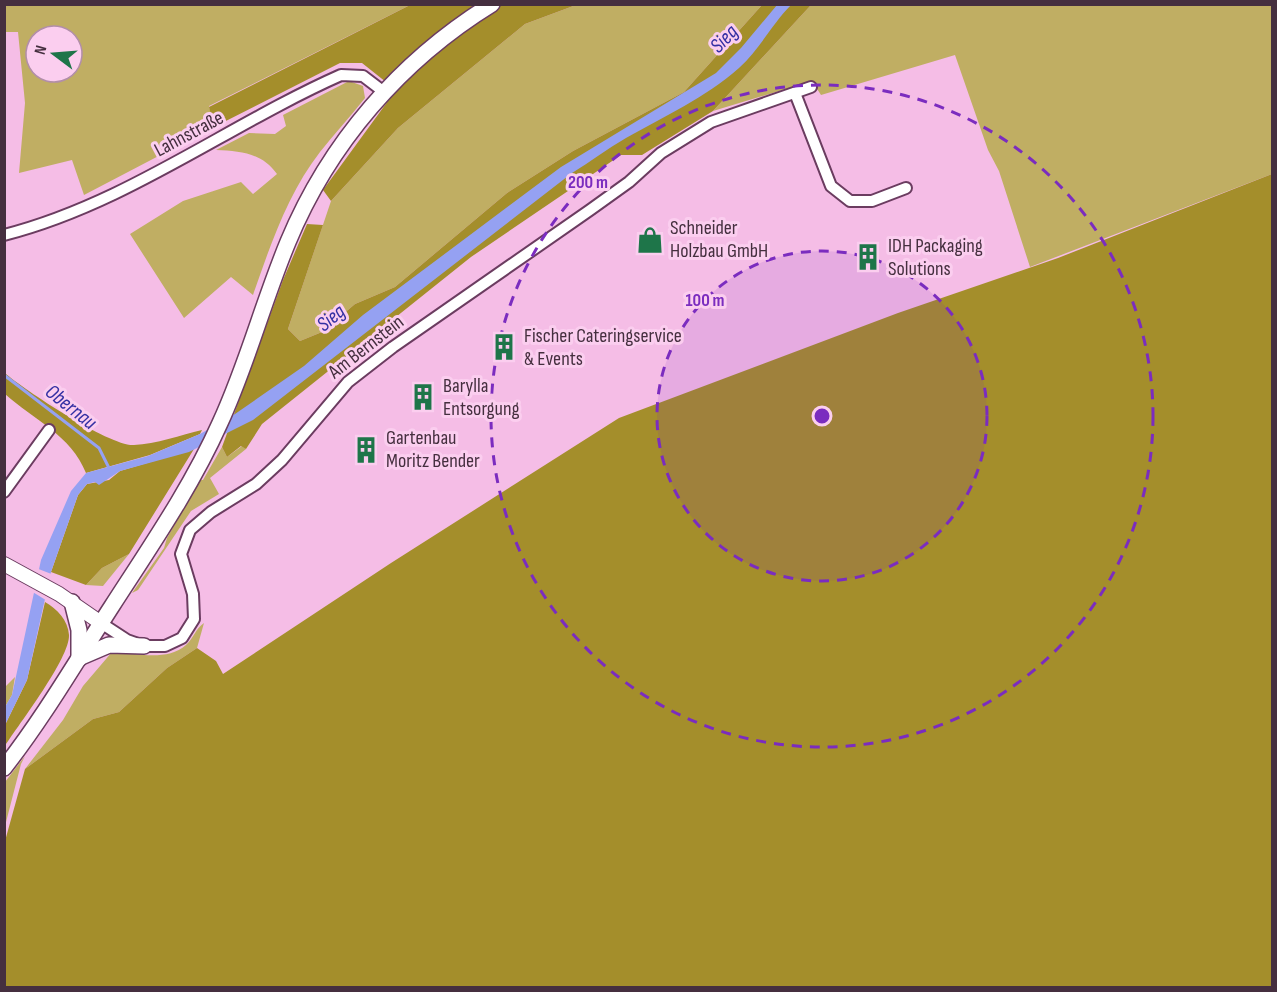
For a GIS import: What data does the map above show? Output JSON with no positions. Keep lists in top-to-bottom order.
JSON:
{
  "streets": {
    "street": ["Lahnstraße", "Am Bernstein"]
  },
  "water": ["Sieg", "Obernau"],
  "places": {
    "shop": ["Schneider Holzbau GmbH"],
    "building": [
      "IDH Packaging Solutions",
      "Fischer Cateringservice & Events",
      "Barylla Entsorgung",
      "Gartenbau Moritz Bender"
    ]
  },
  "north": "left",
  "rings": ["200 m", "100 m"]
}
